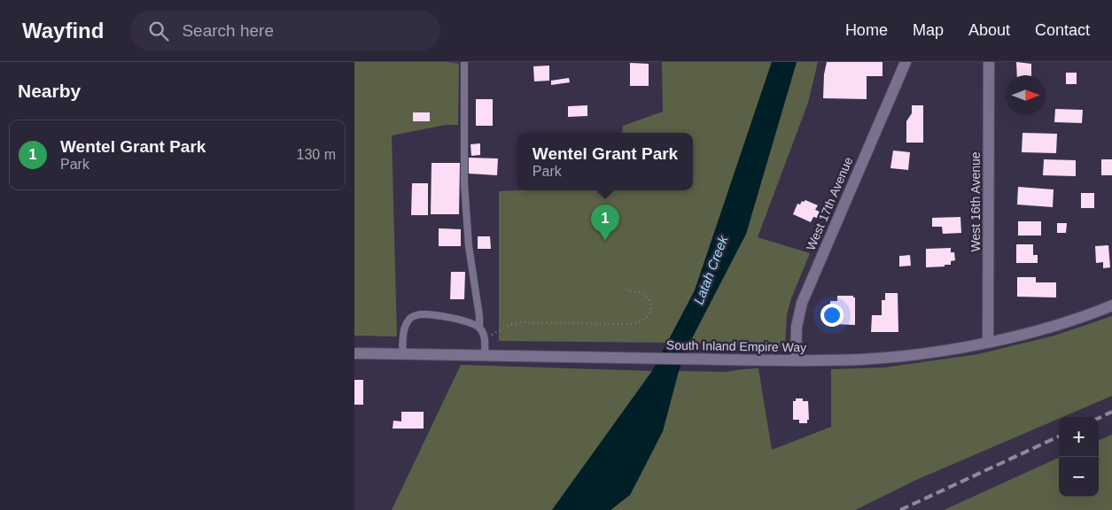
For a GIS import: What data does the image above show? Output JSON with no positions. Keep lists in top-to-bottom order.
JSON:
{
  "streets": {
    "street": ["West 16th Avenue", "West 17th Avenue", "South Inland Empire Way"]
  },
  "crossings": [
    ["West 16th Avenue", "South Inland Empire Way"],
    ["West 17th Avenue", "South Inland Empire Way"]
  ],
  "water": ["Latah Creek"],
  "north": "right",
  "page": {
    "header": "Wayfind",
    "search": "Search here",
    "nav": [
      "Home",
      "Map",
      "About",
      "Contact"
    ],
    "heading": "Nearby",
    "list": [
      {
        "mark": "1",
        "name": "Wentel Grant Park",
        "note": "Park",
        "value": "130 m"
      }
    ],
    "popup": ["Wentel Grant Park", "Park"],
    "pins": "1",
    "map_buttons": ["+", "−"]
  }
}
